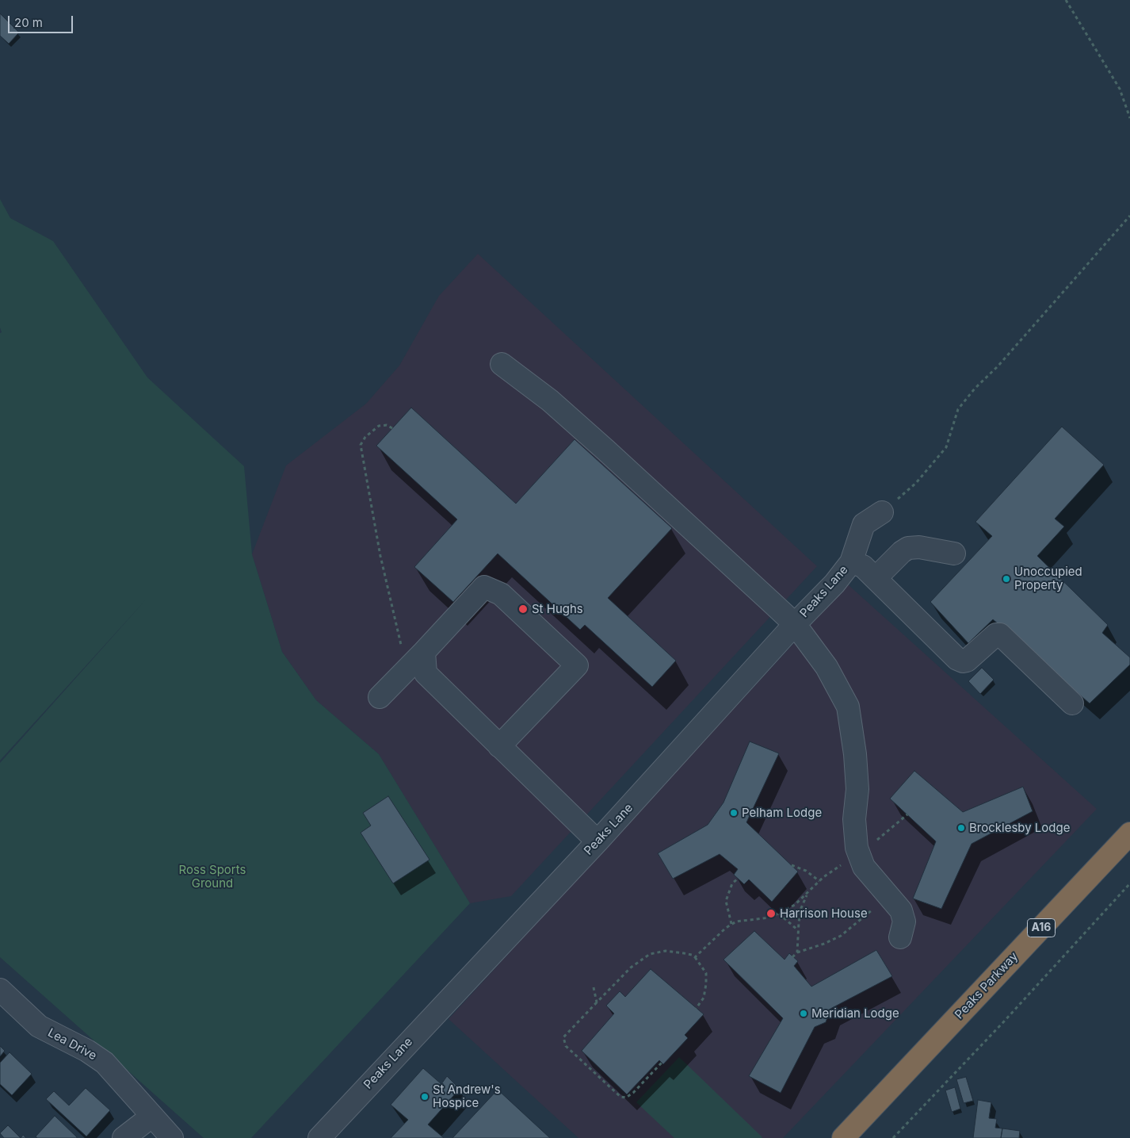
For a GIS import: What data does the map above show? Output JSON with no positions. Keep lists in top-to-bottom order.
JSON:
{
  "streets": {
    "highway": ["A16", "Peaks Parkway"],
    "street": ["Peaks Lane", "Lea Drive"]
  },
  "parks": ["Ross Sports Ground"],
  "places": [
    "Unoccupied Property",
    "St Hughs",
    "Pelham Lodge",
    "Brocklesby Lodge",
    "Harrison House",
    "Meridian Lodge",
    "St Andrew's Hospice"
  ],
  "scale_bar": "20 m"
}
